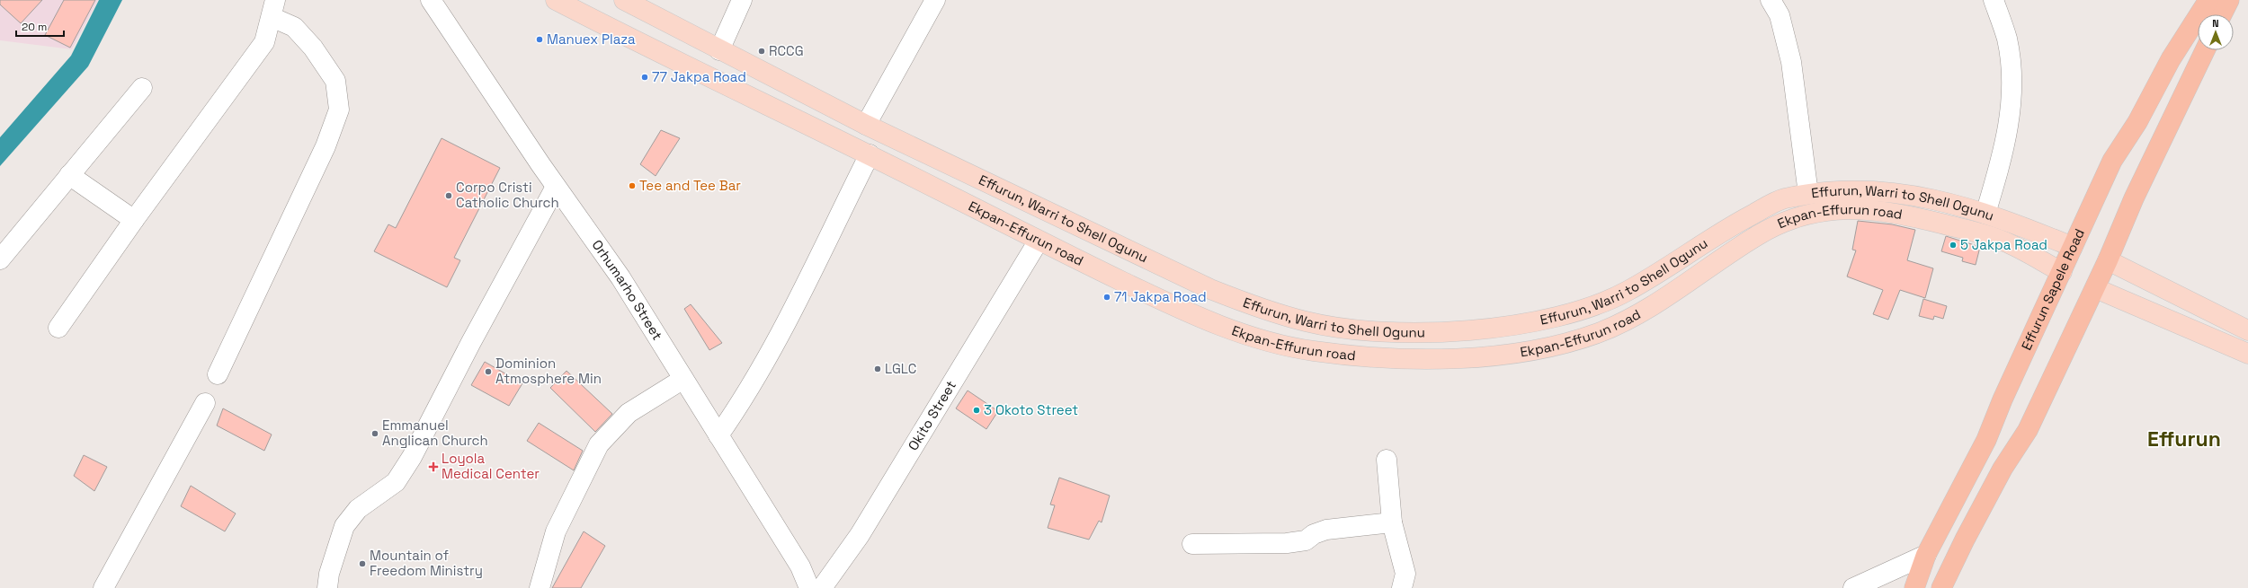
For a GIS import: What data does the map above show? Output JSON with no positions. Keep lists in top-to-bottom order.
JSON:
{
  "streets": {
    "highway": ["Effurun Sapele Road"],
    "main road": ["Effurun, Warri to Shell Ogunu", "Ekpan-Effurun road"],
    "street": ["Orhumarho Street", "Okito Street"]
  },
  "crossings": [
    ["Effurun, Warri to Shell Ogunu", "Effurun Sapele Road"],
    ["Ekpan-Effurun road", "Effurun Sapele Road"],
    ["Ekpan-Effurun road", "Okito Street"]
  ],
  "districts": ["Effurun"],
  "places": {
    "other": [
      "Manuex Plaza",
      "RCCG",
      "77 Jakpa Road",
      "Tee and Tee Bar",
      "Corpo Cristi Catholic Church",
      "5 Jakpa Road",
      "71 Jakpa Road",
      "LGLC",
      "Dominion Atmosphere Min",
      "3 Okoto Street",
      "Emmanuel Anglican Church",
      "Mountain of Freedom Ministry"
    ],
    "health": ["Loyola Medical Center"]
  },
  "scale_bar": "20 m",
  "north": "top"
}
